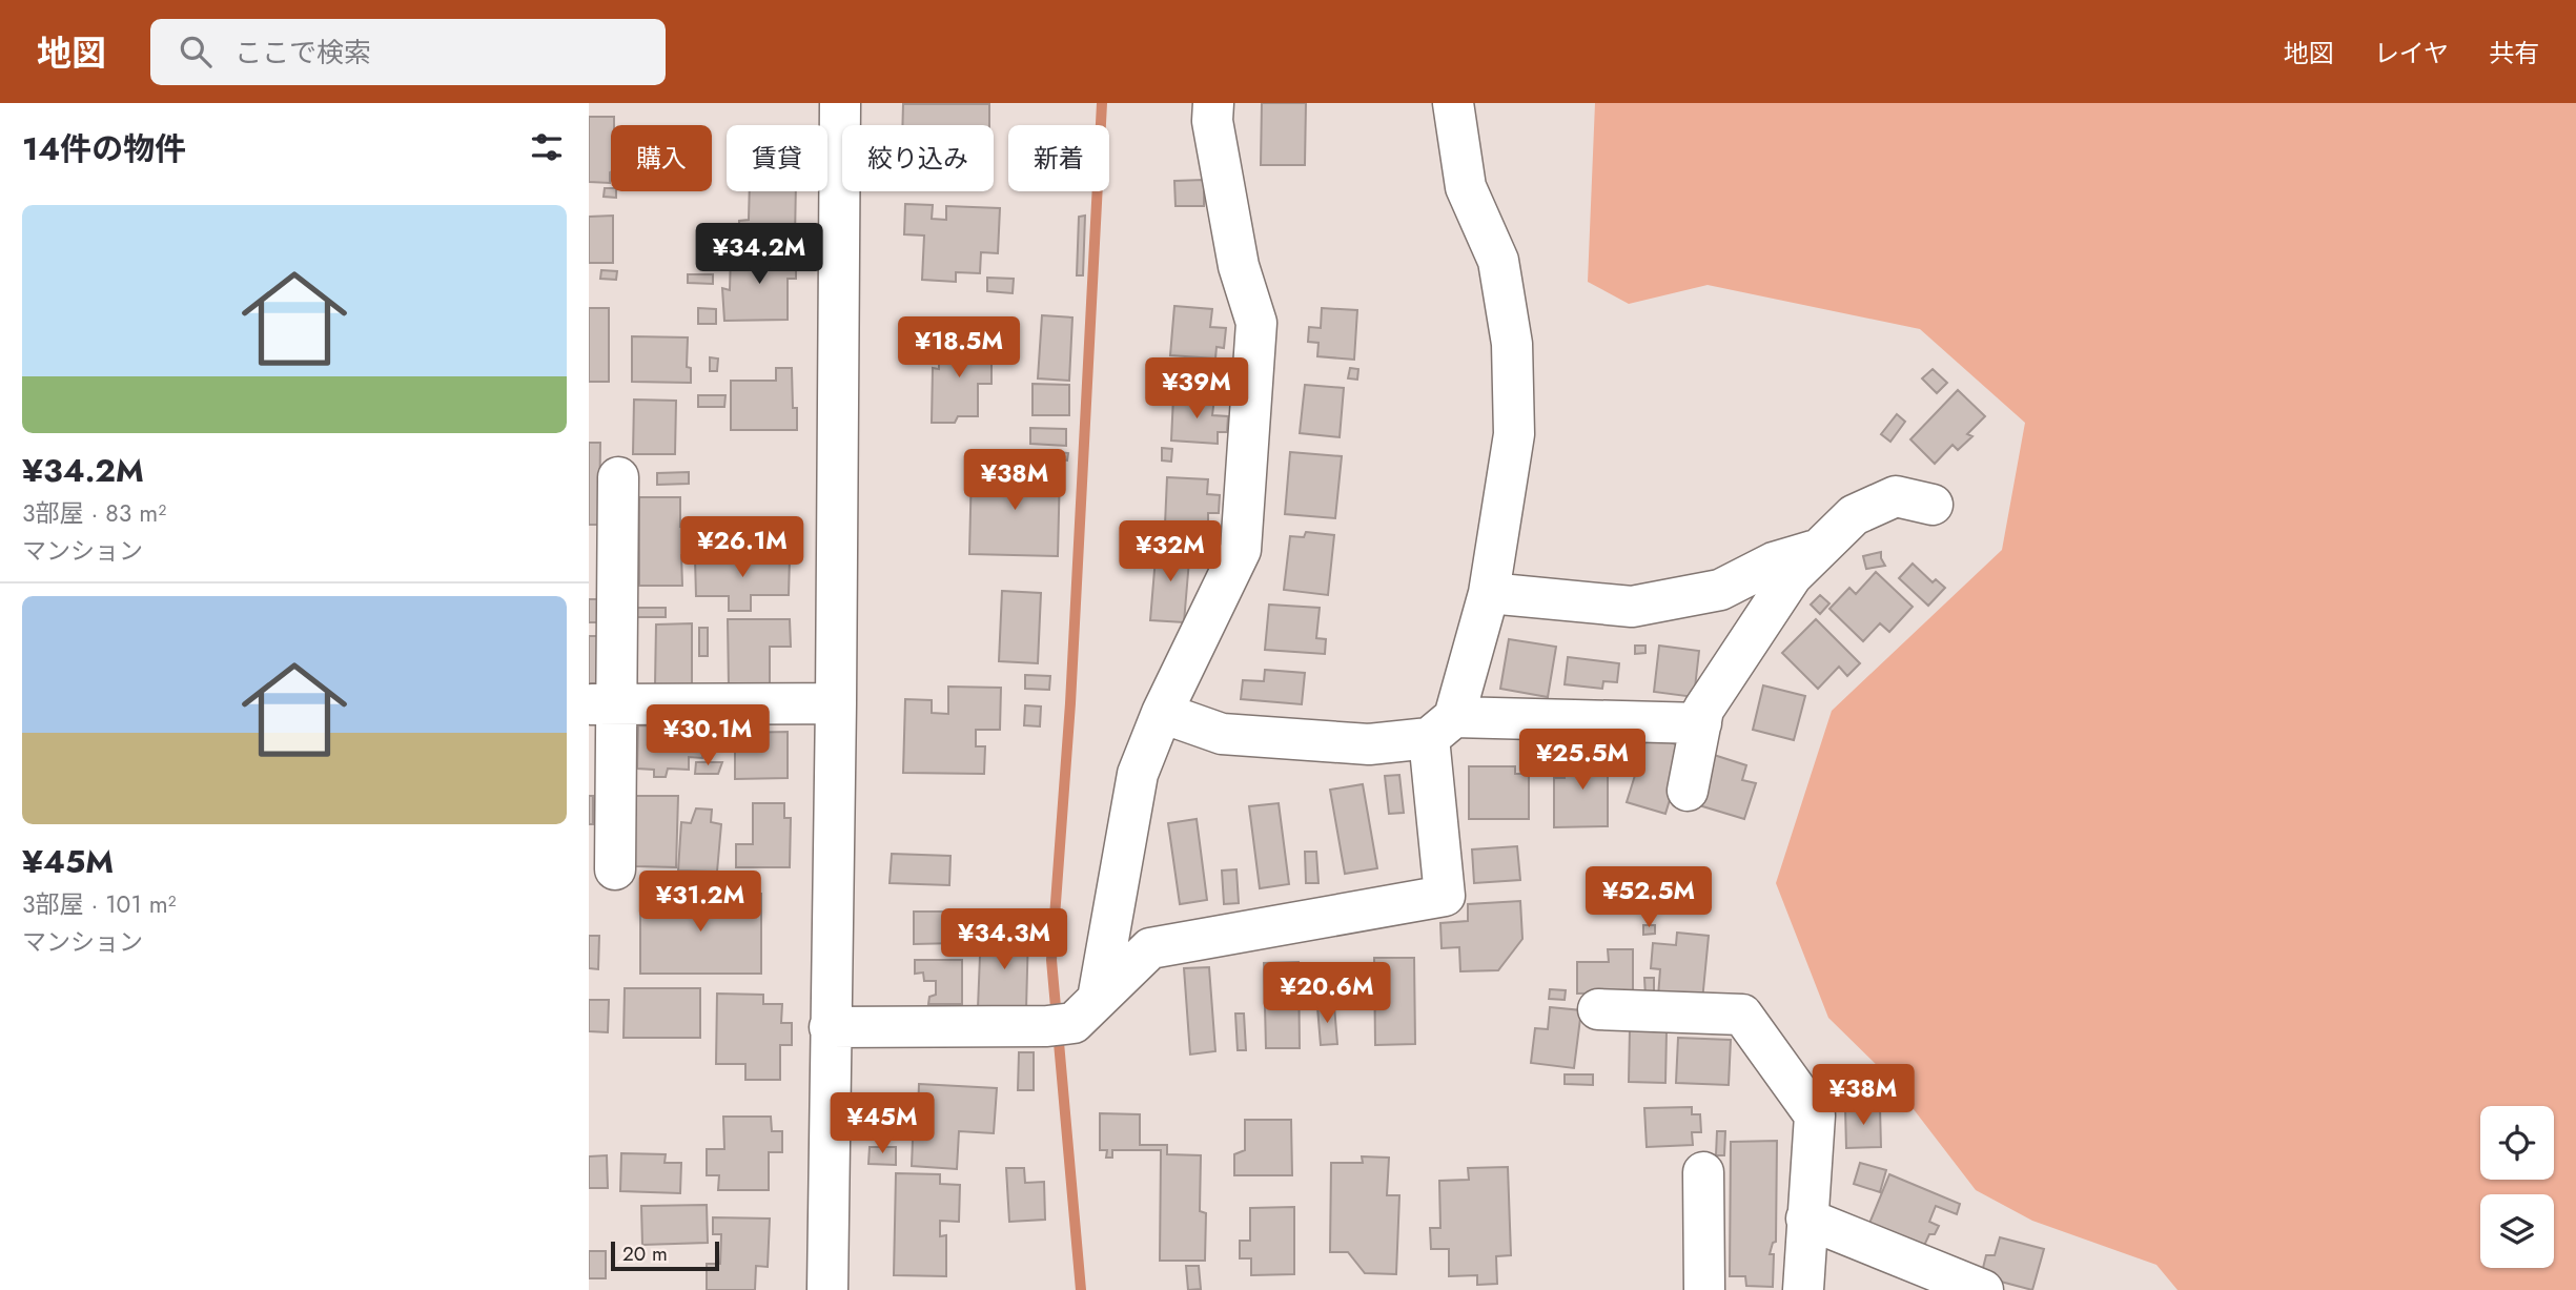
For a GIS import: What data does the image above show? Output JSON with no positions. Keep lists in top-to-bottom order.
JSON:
{
  "scale_bar": "20 m",
  "page": {
    "header": "地図",
    "search": "ここで検索",
    "nav": ["地図", "レイヤ", "共有"],
    "heading": "14件の物件",
    "chip": [
      "購入",
      "賃貸",
      "絞り込み",
      "新着"
    ],
    "list": [
      {
        "name": "¥34.2M",
        "note": "3部屋 · 83 m² · マンション"
      },
      {
        "name": "¥45M",
        "note": "3部屋 · 101 m² · マンション"
      }
    ],
    "price": [
      "¥34.2M",
      "¥18.5M",
      "¥39M",
      "¥38M",
      "¥26.1M",
      "¥32M",
      "¥30.1M",
      "¥25.5M",
      "¥52.5M",
      "¥31.2M",
      "¥34.3M",
      "¥20.6M",
      "¥38M",
      "¥45M"
    ],
    "scale": "20 m"
  }
}
